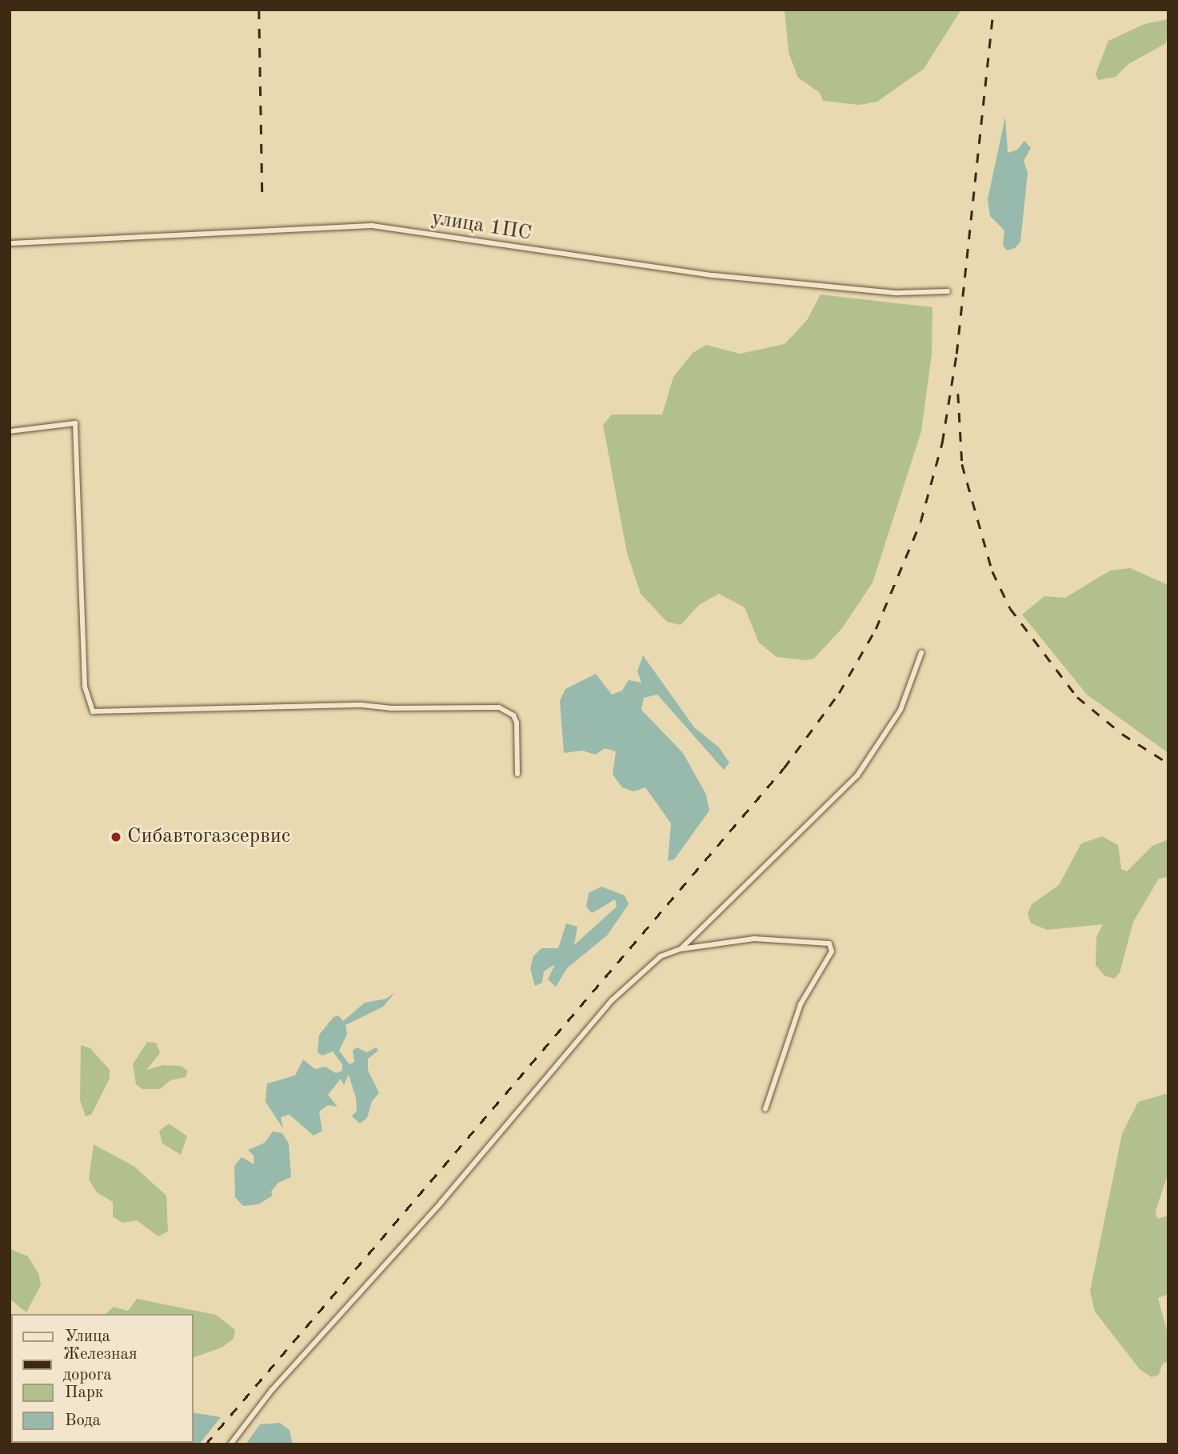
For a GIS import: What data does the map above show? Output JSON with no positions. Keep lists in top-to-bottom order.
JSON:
{
  "streets": {
    "street": ["улица 1ПС"]
  },
  "places": ["Сибавтогазсервис"],
  "legend": [
    "Улица",
    "Железная дорога",
    "Парк",
    "Вода"
  ]
}
